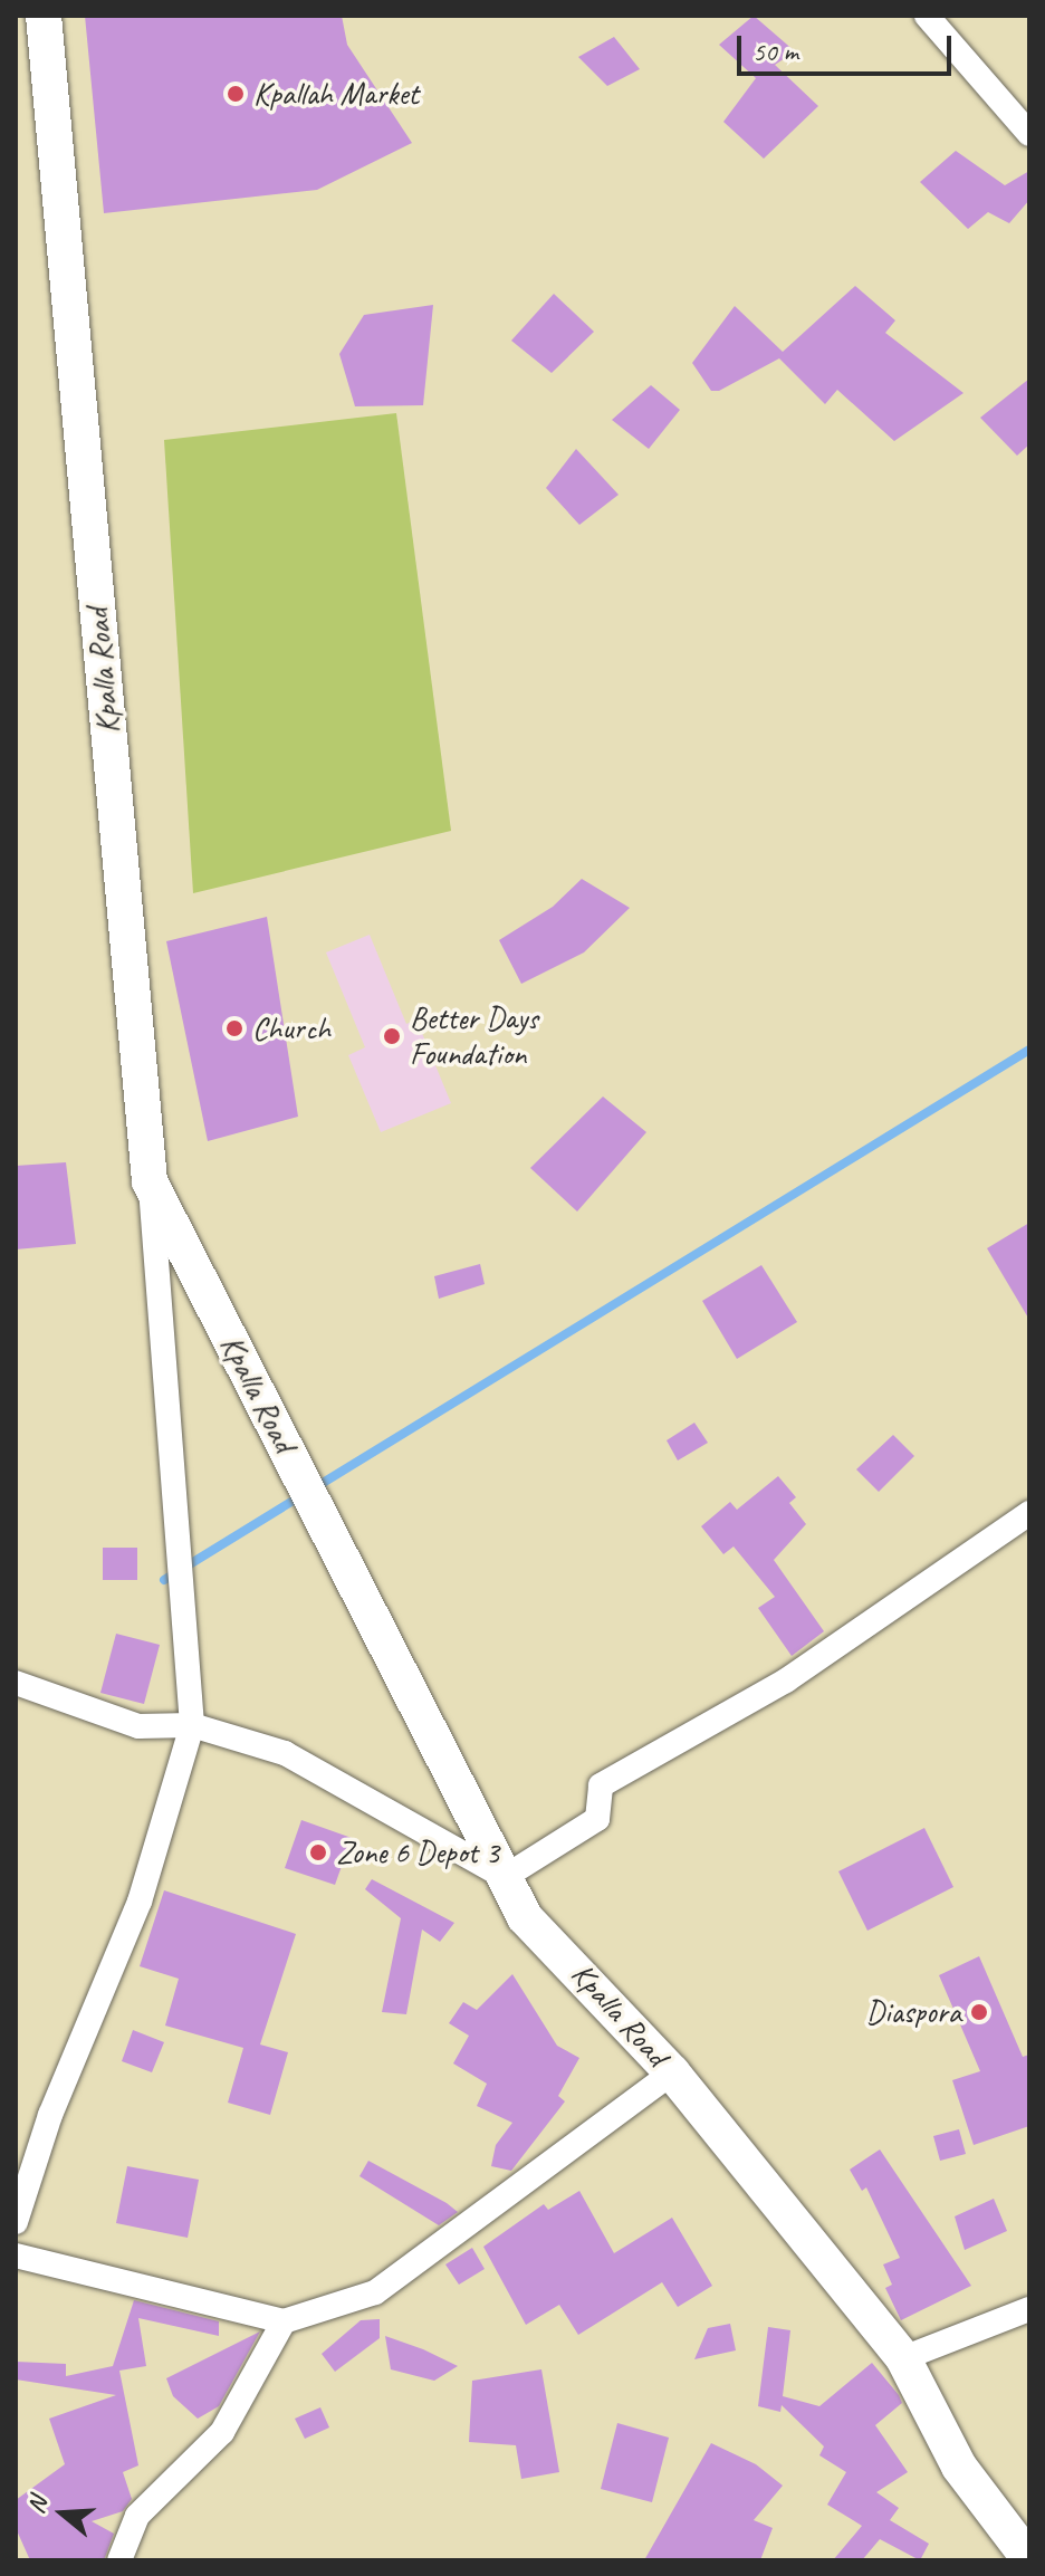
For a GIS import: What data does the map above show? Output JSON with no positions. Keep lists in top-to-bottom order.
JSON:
{
  "streets": {
    "street": ["Kpalla Road"]
  },
  "places": [
    "Kpallah Market",
    "Church",
    "Better Days Foundation",
    "Zone 6 Depot 3",
    "Diaspora"
  ],
  "scale_bar": "50 m",
  "north": "left"
}
